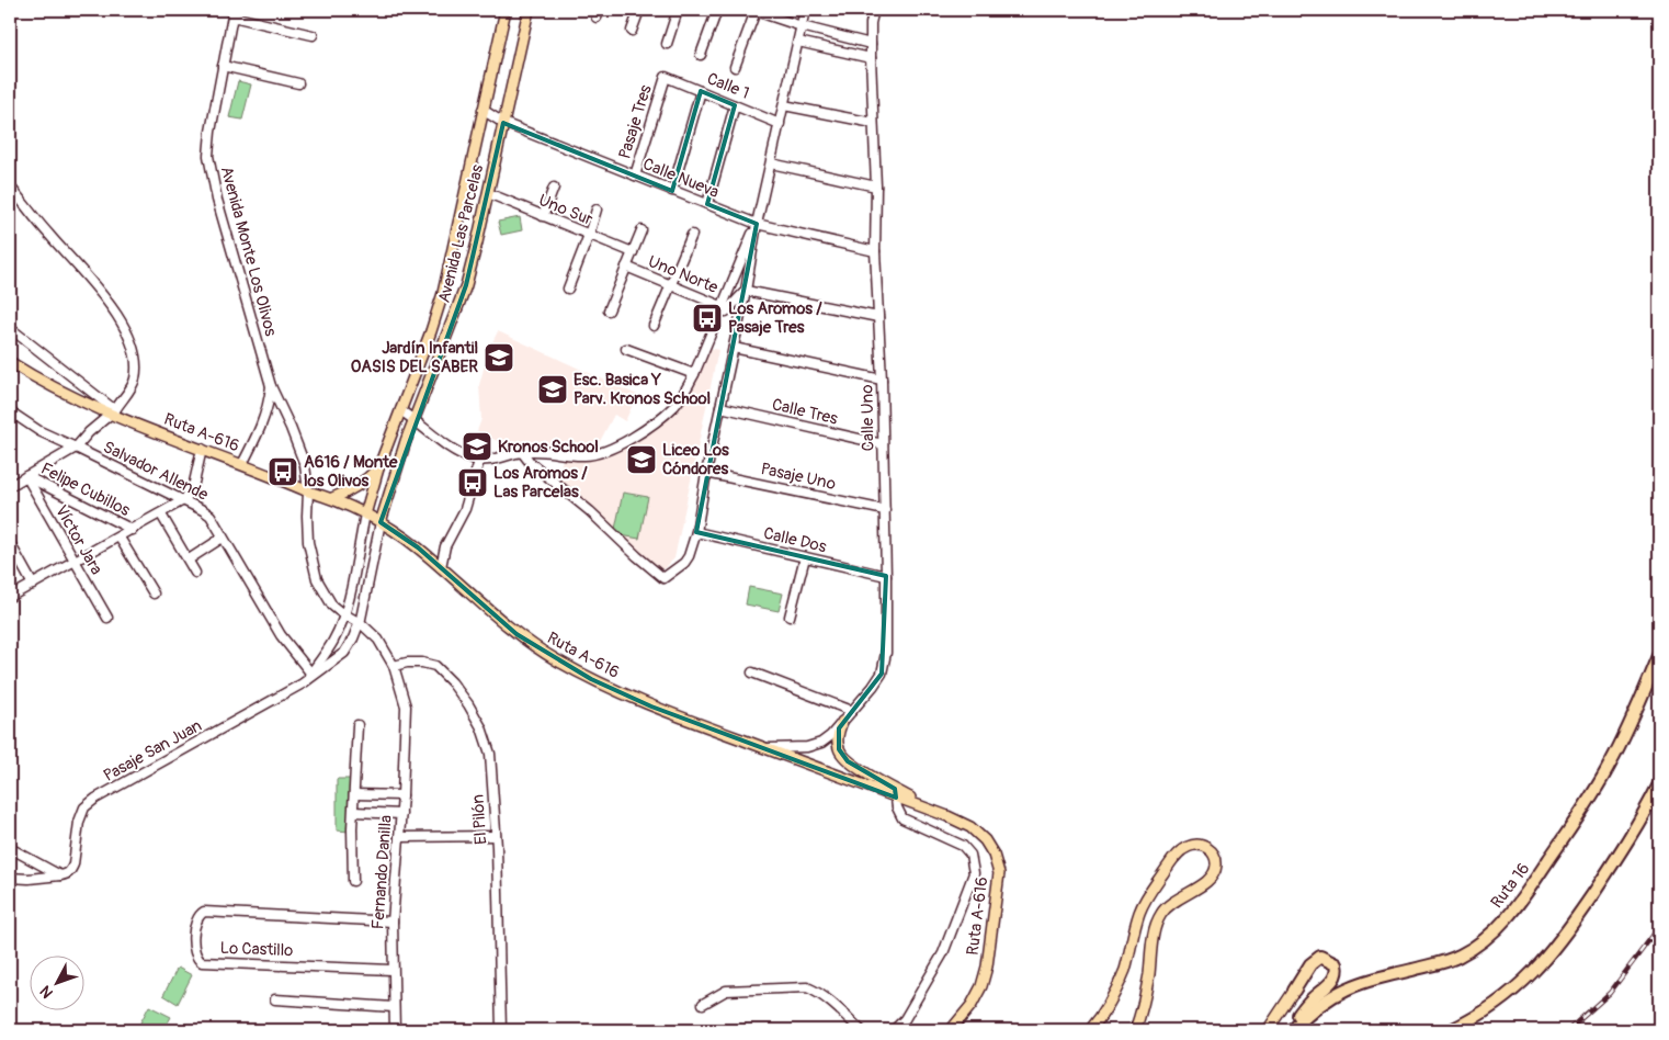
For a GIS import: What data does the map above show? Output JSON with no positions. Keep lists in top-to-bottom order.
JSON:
{
  "streets": {
    "highway": ["Ruta 16"],
    "main road": ["Avenida Las Parcelas", "Ruta A-616"],
    "street": [
      "Calle 1",
      "Pasaje Tres",
      "Calle Nueva",
      "Uno Sur",
      "Avenida Monte Los Olivos",
      "Uno Norte",
      "Calle Tres",
      "Calle Uno",
      "Salvador Allende",
      "Pasaje Uno",
      "Felipe Cubillos",
      "Víctor Jara",
      "Calle Dos",
      "Pasaje San Juan",
      "El Pilón",
      "Fernando Danilla",
      "Lo Castillo"
    ]
  },
  "crossings": [
    ["Calle 1", "Pasaje Tres"],
    ["Pasaje Tres", "Calle Nueva"],
    ["Calle Nueva", "Avenida Las Parcelas"],
    ["Calle Nueva", "Calle Uno"],
    ["Uno Sur", "Avenida Las Parcelas"],
    ["Avenida Las Parcelas", "Ruta A-616"],
    ["Avenida Las Parcelas", "Pasaje San Juan"],
    ["Avenida Monte Los Olivos", "Ruta A-616"],
    ["Calle Tres", "Calle Uno"],
    ["Calle Uno", "Ruta A-616"],
    ["Calle Uno", "Pasaje Uno"],
    ["Calle Uno", "Calle Dos"],
    ["Ruta A-616", "Pasaje San Juan"],
    ["Salvador Allende", "Pasaje San Juan"],
    ["Felipe Cubillos", "Víctor Jara"],
    ["El Pilón", "Fernando Danilla"],
    ["Fernando Danilla", "Lo Castillo"]
  ],
  "places": {
    "bus stop": ["Los Aromos / Pasaje Tres", "A616 / Monte los Olivos", "Los Aromos / Las Parcelas"],
    "school or university": [
      "Jardín Infantil OASIS DEL SABER",
      "Esc. Basica Y Parv. Kronos School",
      "Kronos School",
      "Liceo Los Cóndores"
    ]
  },
  "north": "bottom left"
}
